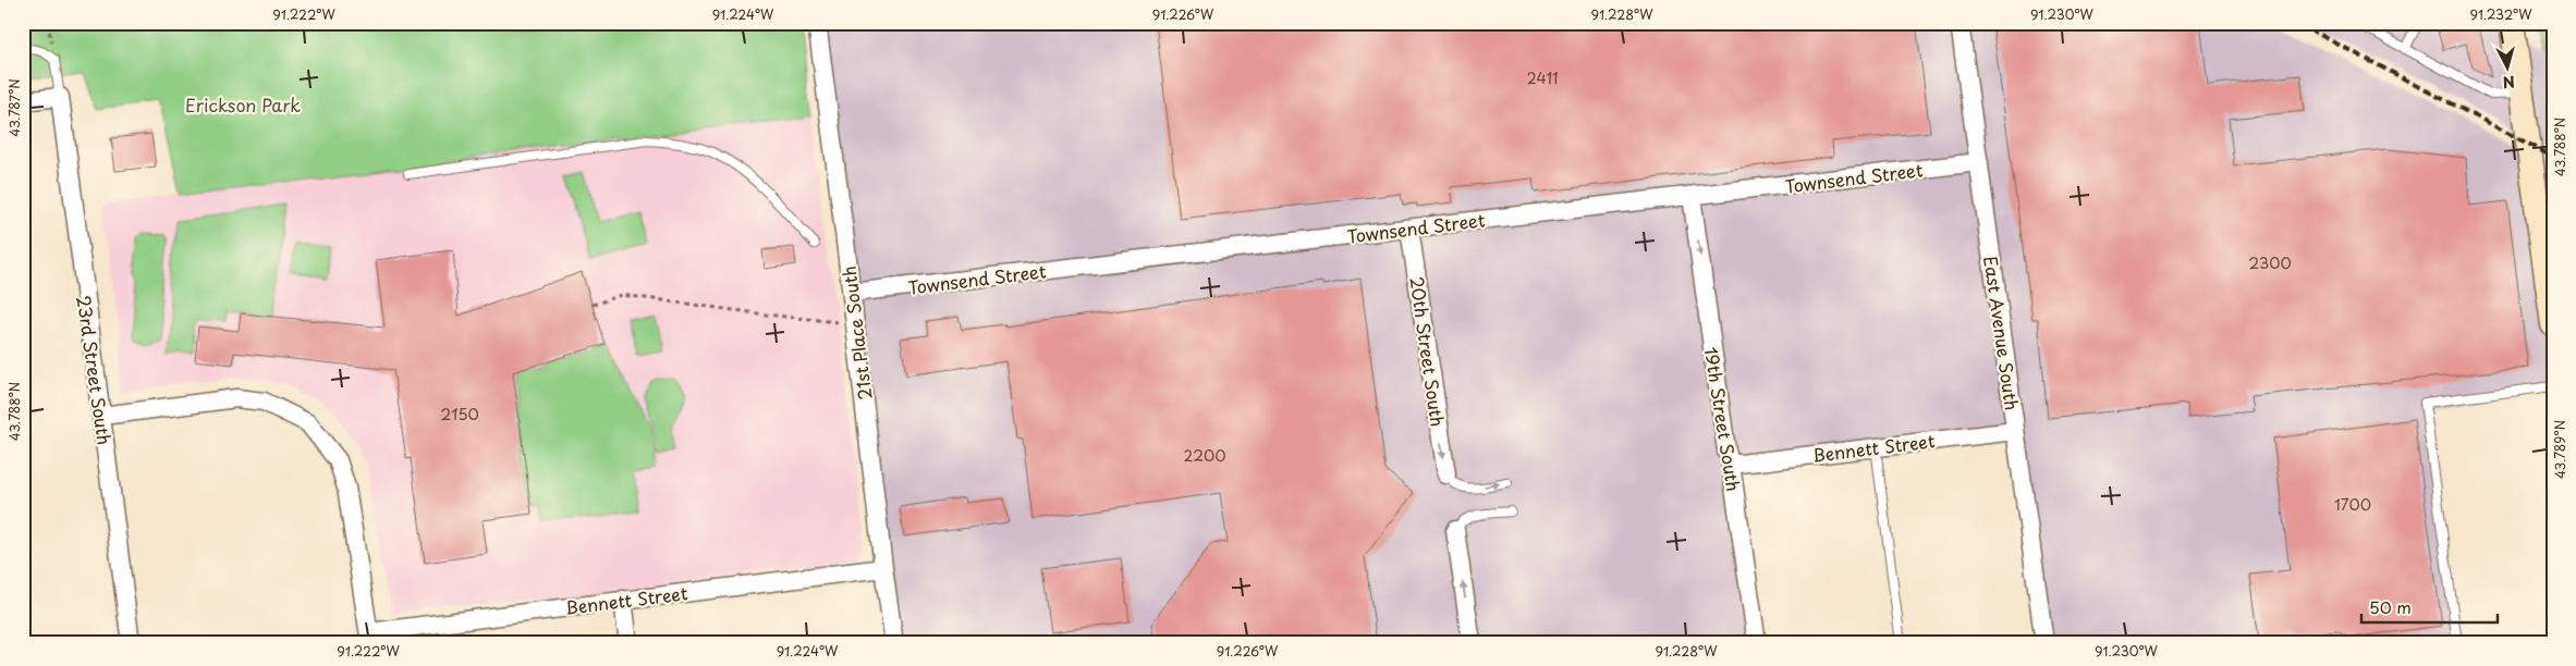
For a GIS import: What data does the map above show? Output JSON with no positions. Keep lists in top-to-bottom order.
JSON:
{
  "streets": {
    "street": [
      "Townsend Street",
      "21st Place South",
      "East Avenue South",
      "20th Street South",
      "23rd Street South",
      "19th Street South",
      "Bennett Street"
    ]
  },
  "crossings": [
    ["Townsend Street", "21st Place South"],
    ["Townsend Street", "East Avenue South"],
    ["Townsend Street", "20th Street South"],
    ["Townsend Street", "19th Street South"],
    ["21st Place South", "Bennett Street"],
    ["East Avenue South", "Bennett Street"],
    ["19th Street South", "Bennett Street"]
  ],
  "one_way": ["20th Street South", "19th Street South"],
  "parks": ["Erickson Park"],
  "house_numbers": [
    "2411",
    "2300",
    "2150",
    "2200",
    "1700"
  ],
  "scale_bar": "50 m",
  "north": "bottom",
  "coordinates": [
    "91.222°W",
    "91.224°W",
    "91.226°W",
    "91.228°W",
    "91.230°W",
    "91.232°W",
    "43.787°N",
    "43.788°N",
    "43.789°N"
  ]
}
